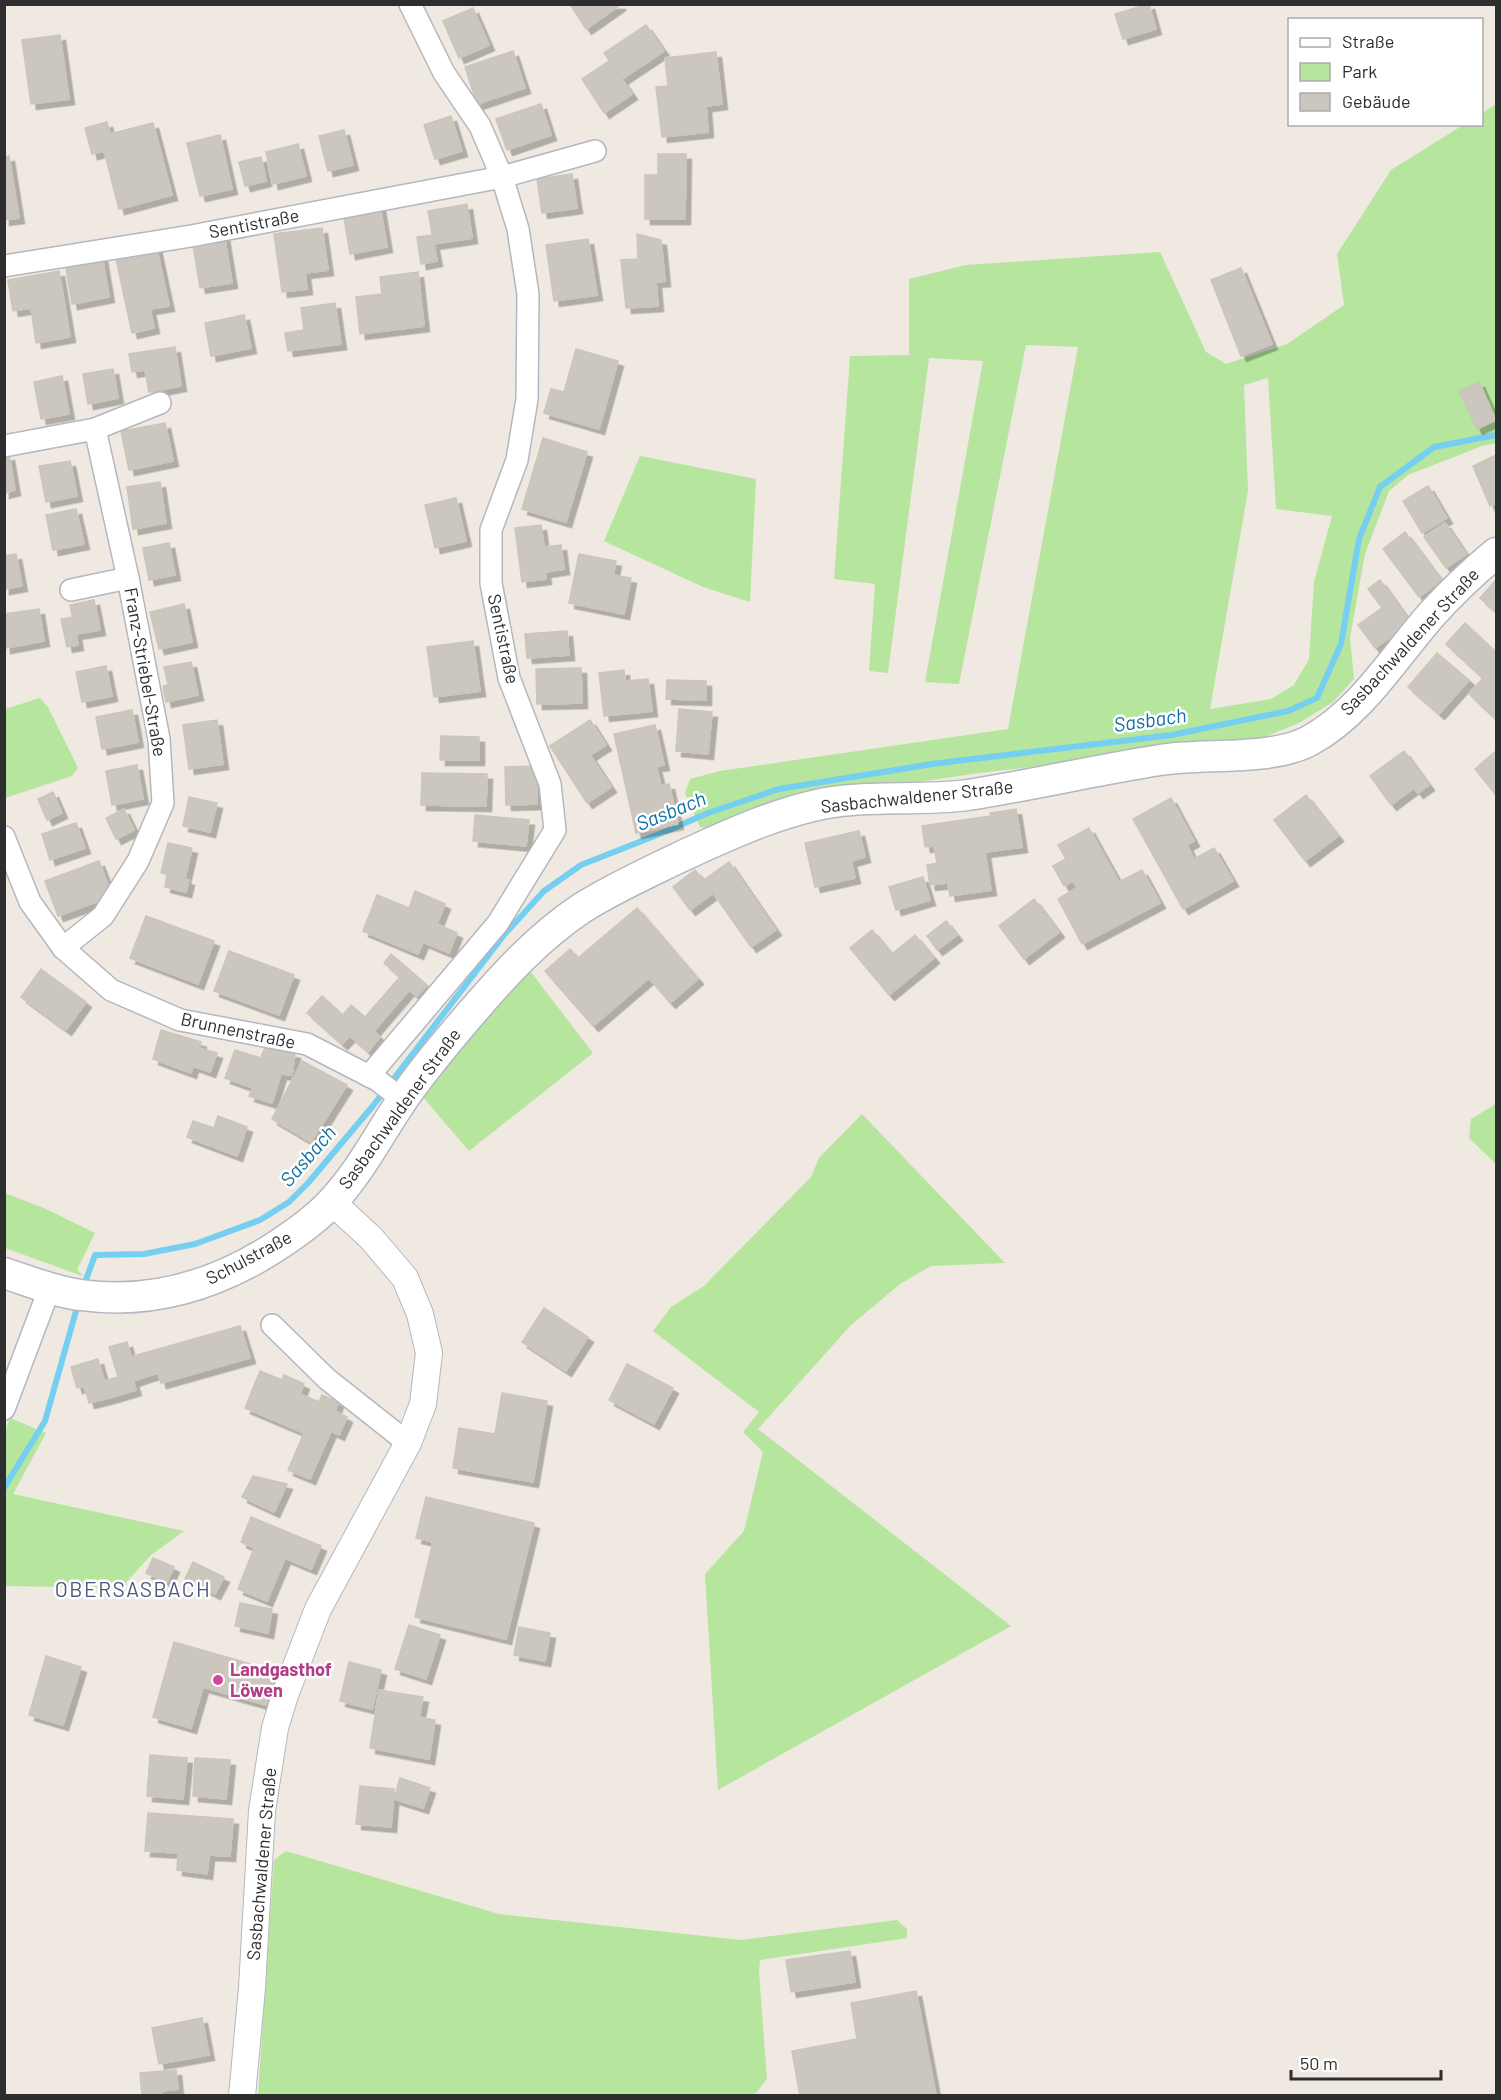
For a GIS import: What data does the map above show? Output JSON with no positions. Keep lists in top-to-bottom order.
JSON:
{
  "streets": {
    "main road": ["Sasbachwaldener Straße", "Schulstraße"],
    "street": ["Sentistraße", "Franz-Striebel-Straße", "Brunnenstraße"]
  },
  "crossings": [
    ["Sentistraße", "Brunnenstraße"],
    ["Sasbachwaldener Straße", "Brunnenstraße"],
    ["Sasbachwaldener Straße", "Schulstraße"],
    ["Franz-Striebel-Straße", "Brunnenstraße"]
  ],
  "districts": ["OBERSASBACH"],
  "water": ["Sasbach"],
  "places": ["Landgasthof Löwen"],
  "legend": ["Straße", "Park", "Gebäude"],
  "scale_bar": "50 m"
}
